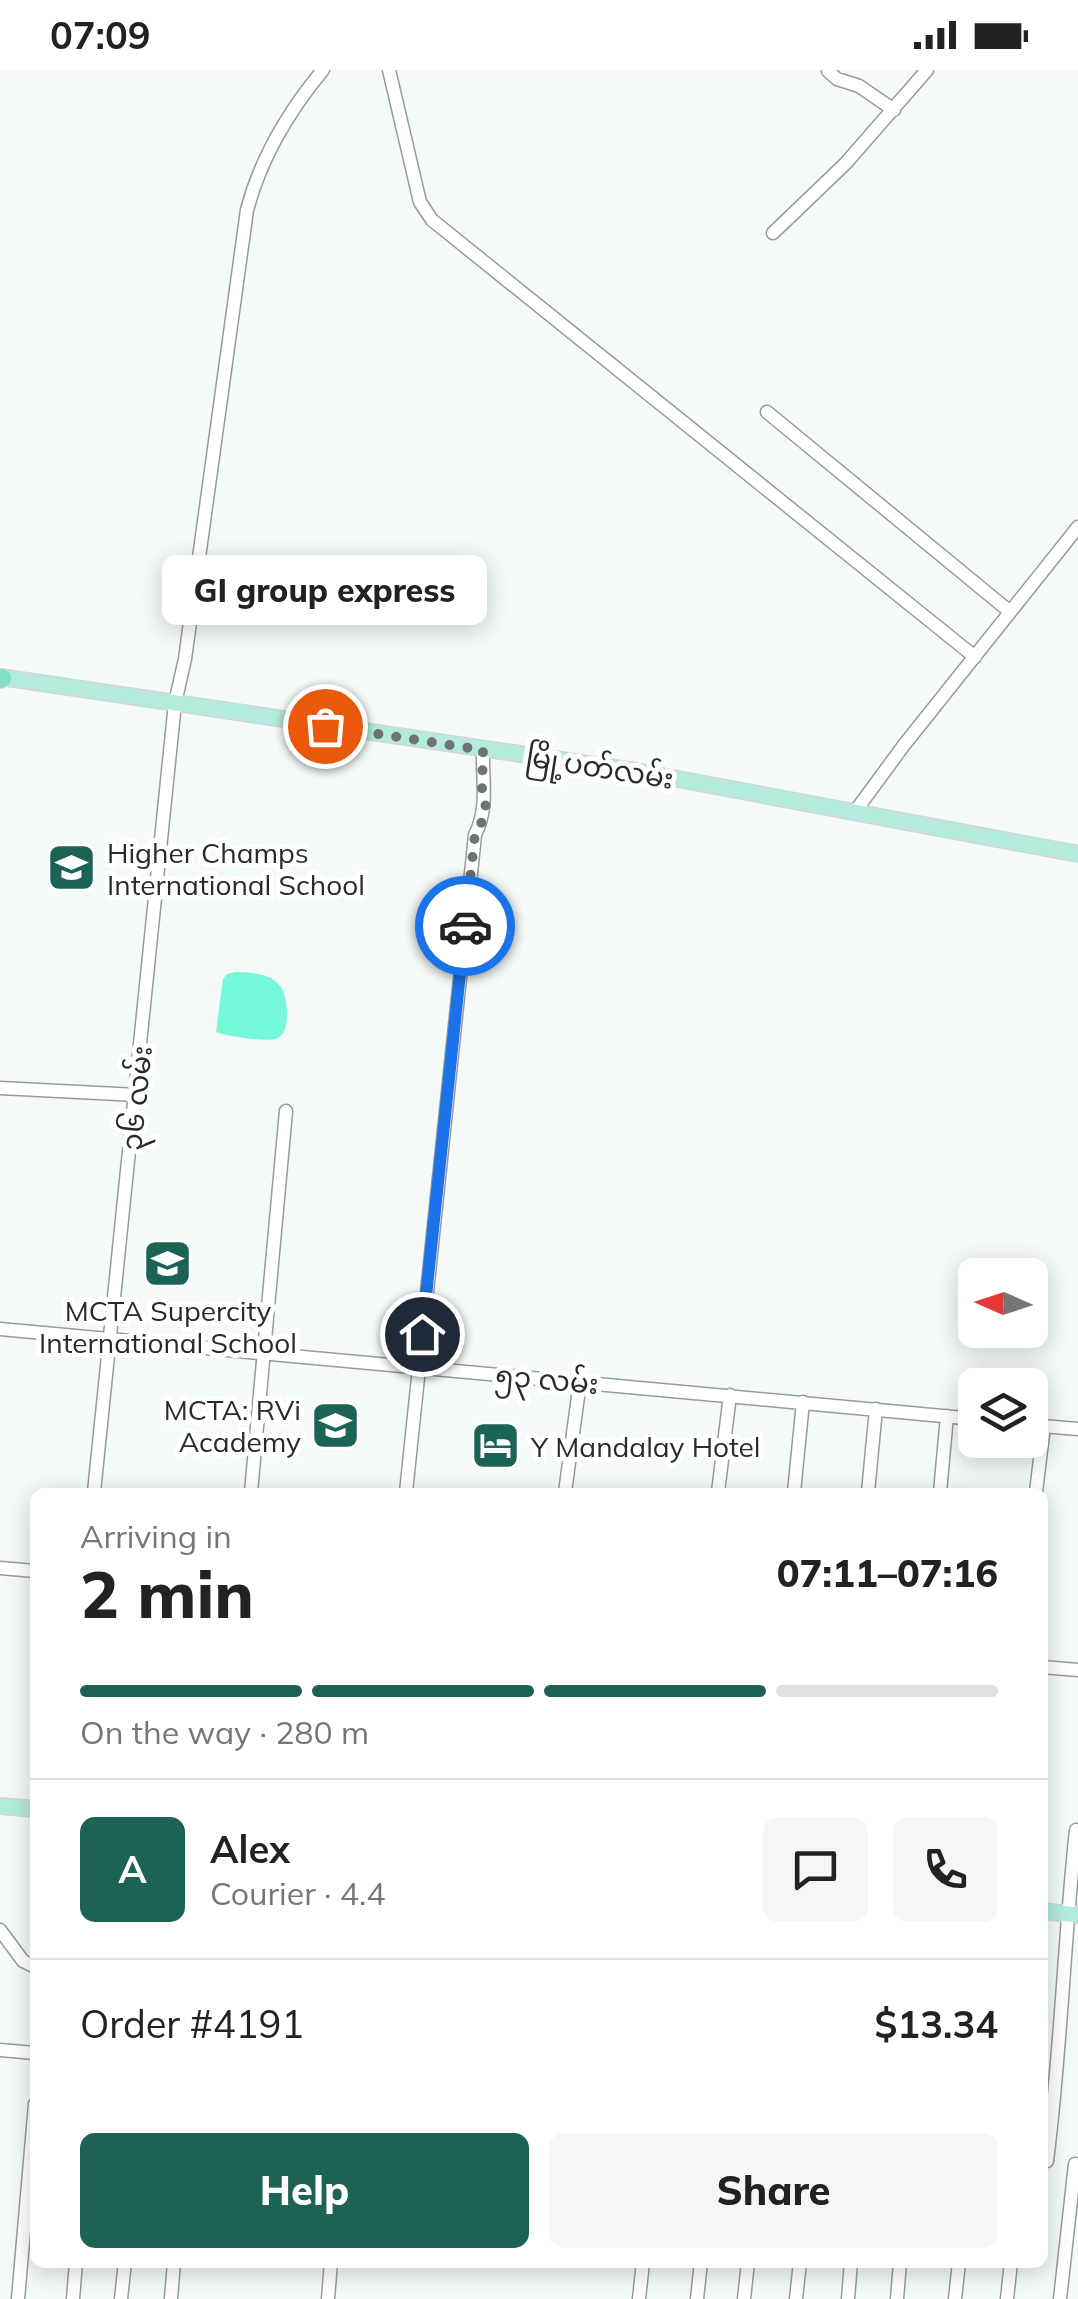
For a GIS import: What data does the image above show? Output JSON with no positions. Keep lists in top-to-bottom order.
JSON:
{
  "streets": {
    "main road": ["မြို့ပတ်လမ်း"],
    "street": ["၃၆ လမ်း", "၅၃ လမ်း"]
  },
  "crossings": [
    ["မြို့ပတ်လမ်း", "၃၆ လမ်း"],
    ["၃၆ လမ်း", "၅၃ လမ်း"]
  ],
  "places": {
    "other": ["GI group express"],
    "school or university": ["Higher Champs International School", "MCTA Supercity International School", "MCTA: RVi Academy"],
    "hotel": ["Y Mandalay Hotel"]
  },
  "north": "left",
  "page": {
    "status": "07:09",
    "bubble": "GI group express",
    "heading": ["2 min", "Arriving in", "07:11–07:16"],
    "panel": [
      "Alex",
      "Courier · 4.4",
      "Order #4191",
      "$13.34"
    ],
    "bar": "On the way · 280 m",
    "round": "A",
    "buttons": ["Help", "Share"]
  }
}
